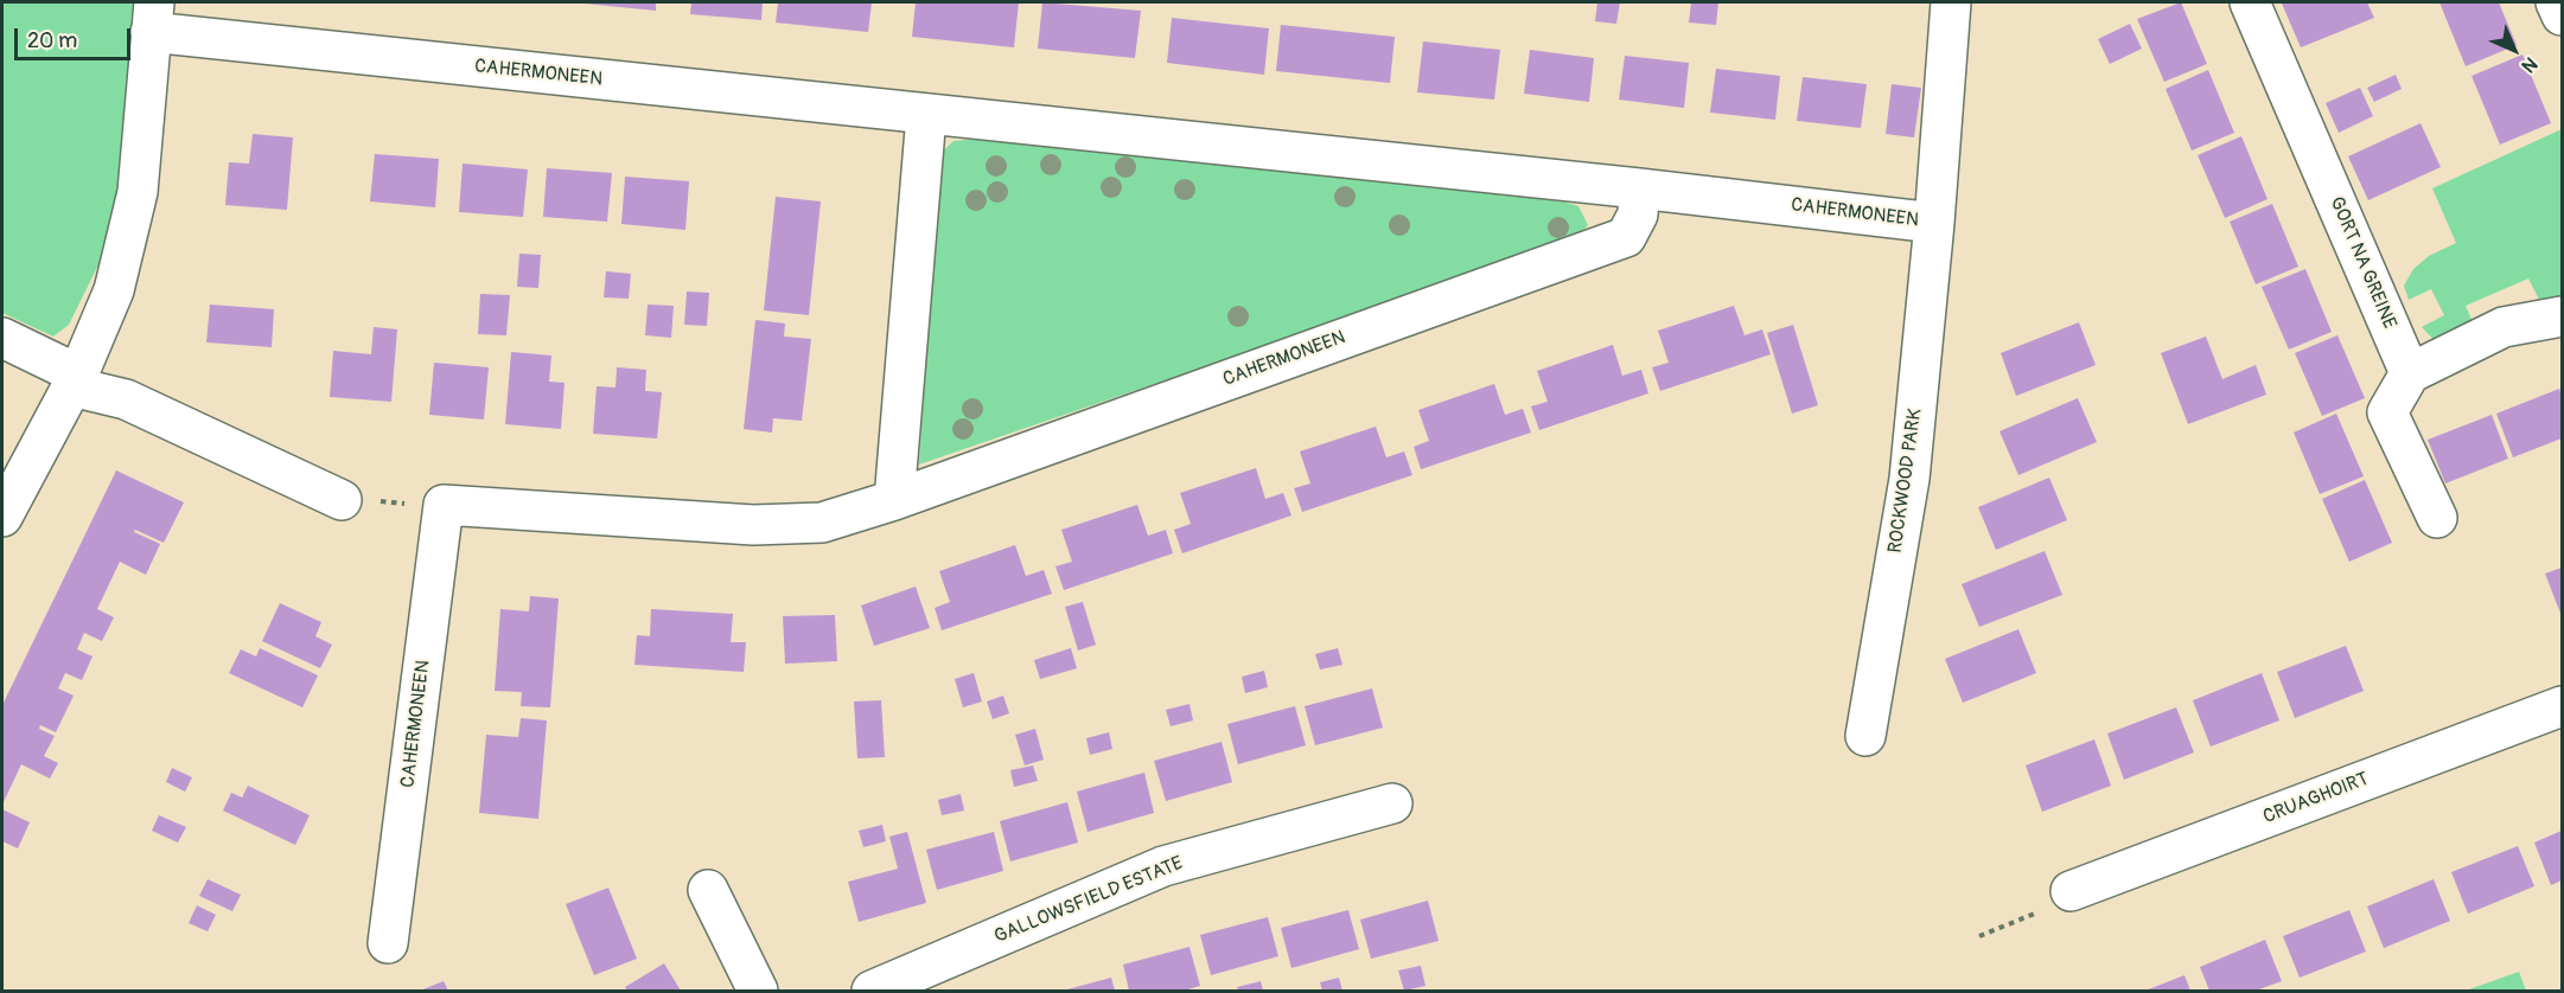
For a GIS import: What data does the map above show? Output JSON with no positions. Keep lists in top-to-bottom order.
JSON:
{
  "streets": {
    "street": [
      "CAHERMONEEN",
      "GORT NA GREINE",
      "ROCKWOOD PARK",
      "CRUAGHOIRT",
      "GALLOWSFIELD ESTATE"
    ]
  },
  "crossings": [
    ["CAHERMONEEN", "ROCKWOOD PARK"]
  ],
  "scale_bar": "20 m",
  "north": "bottom right"
}
